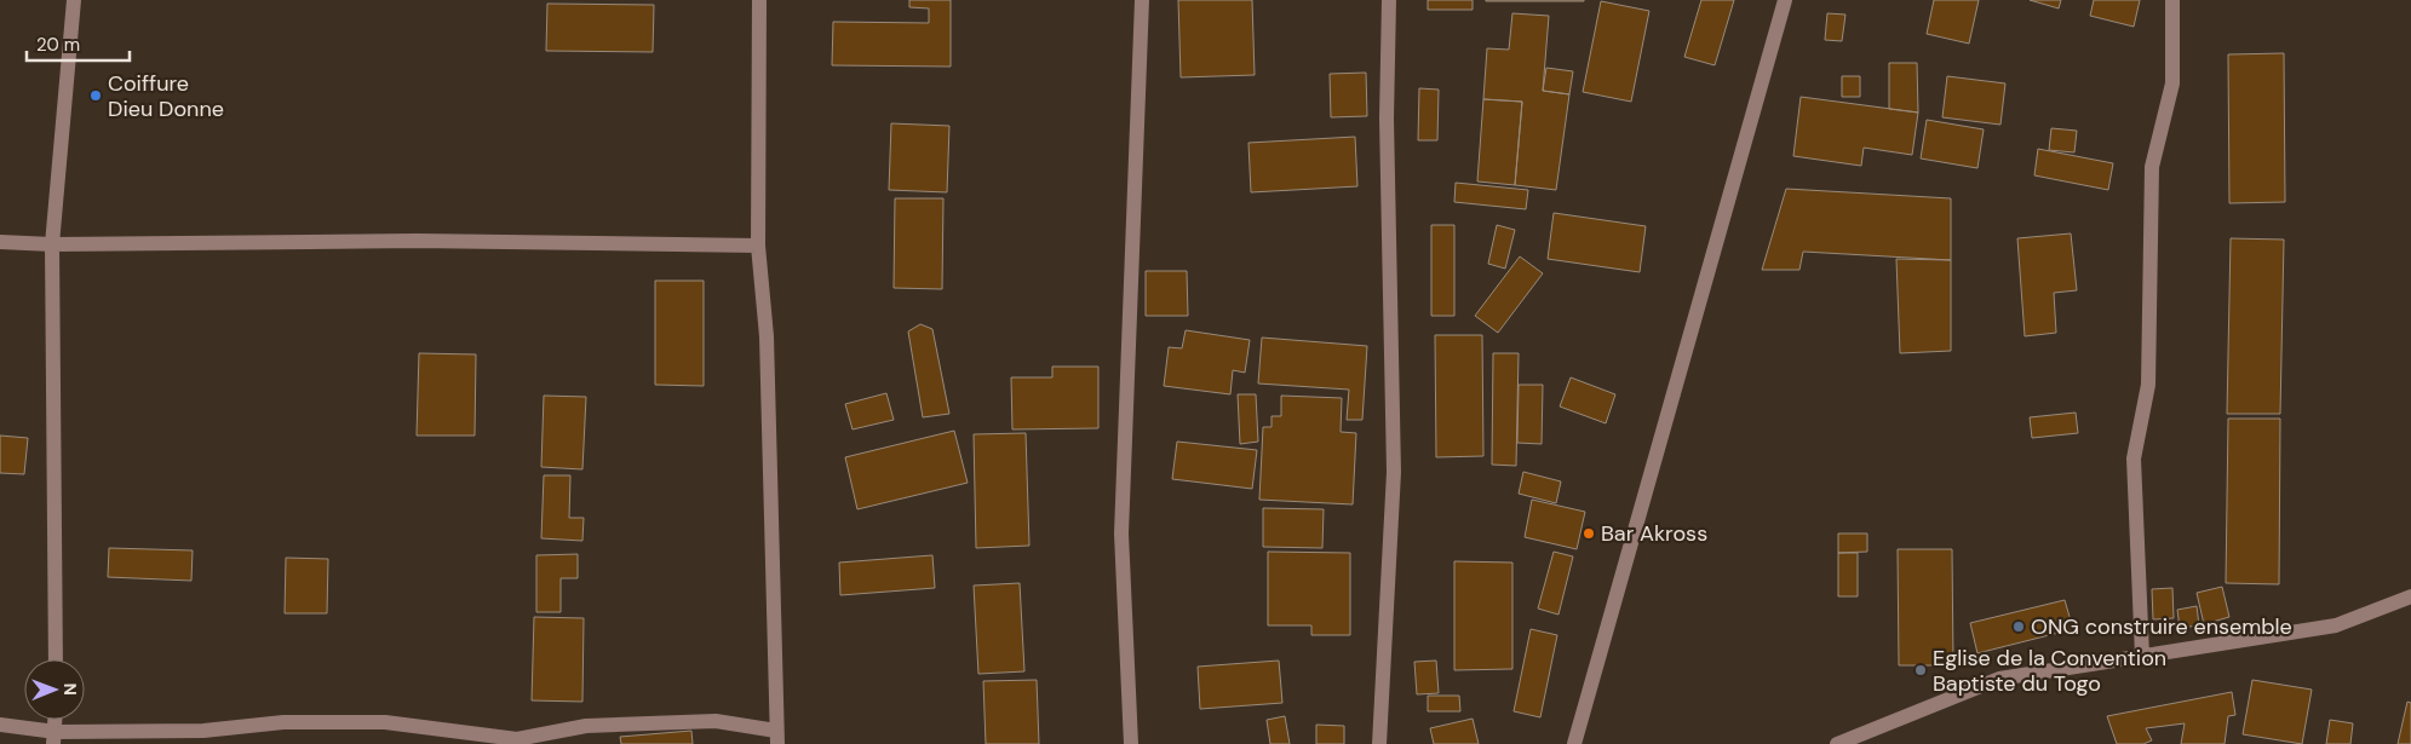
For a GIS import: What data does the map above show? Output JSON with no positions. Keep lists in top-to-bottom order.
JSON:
{
  "places": [
    "Coiffure Dieu Donne",
    "Bar Akross",
    "ONG construire ensemble",
    "Eglise de la Convention Baptiste du Togo"
  ],
  "scale_bar": "20 m",
  "north": "right"
}
